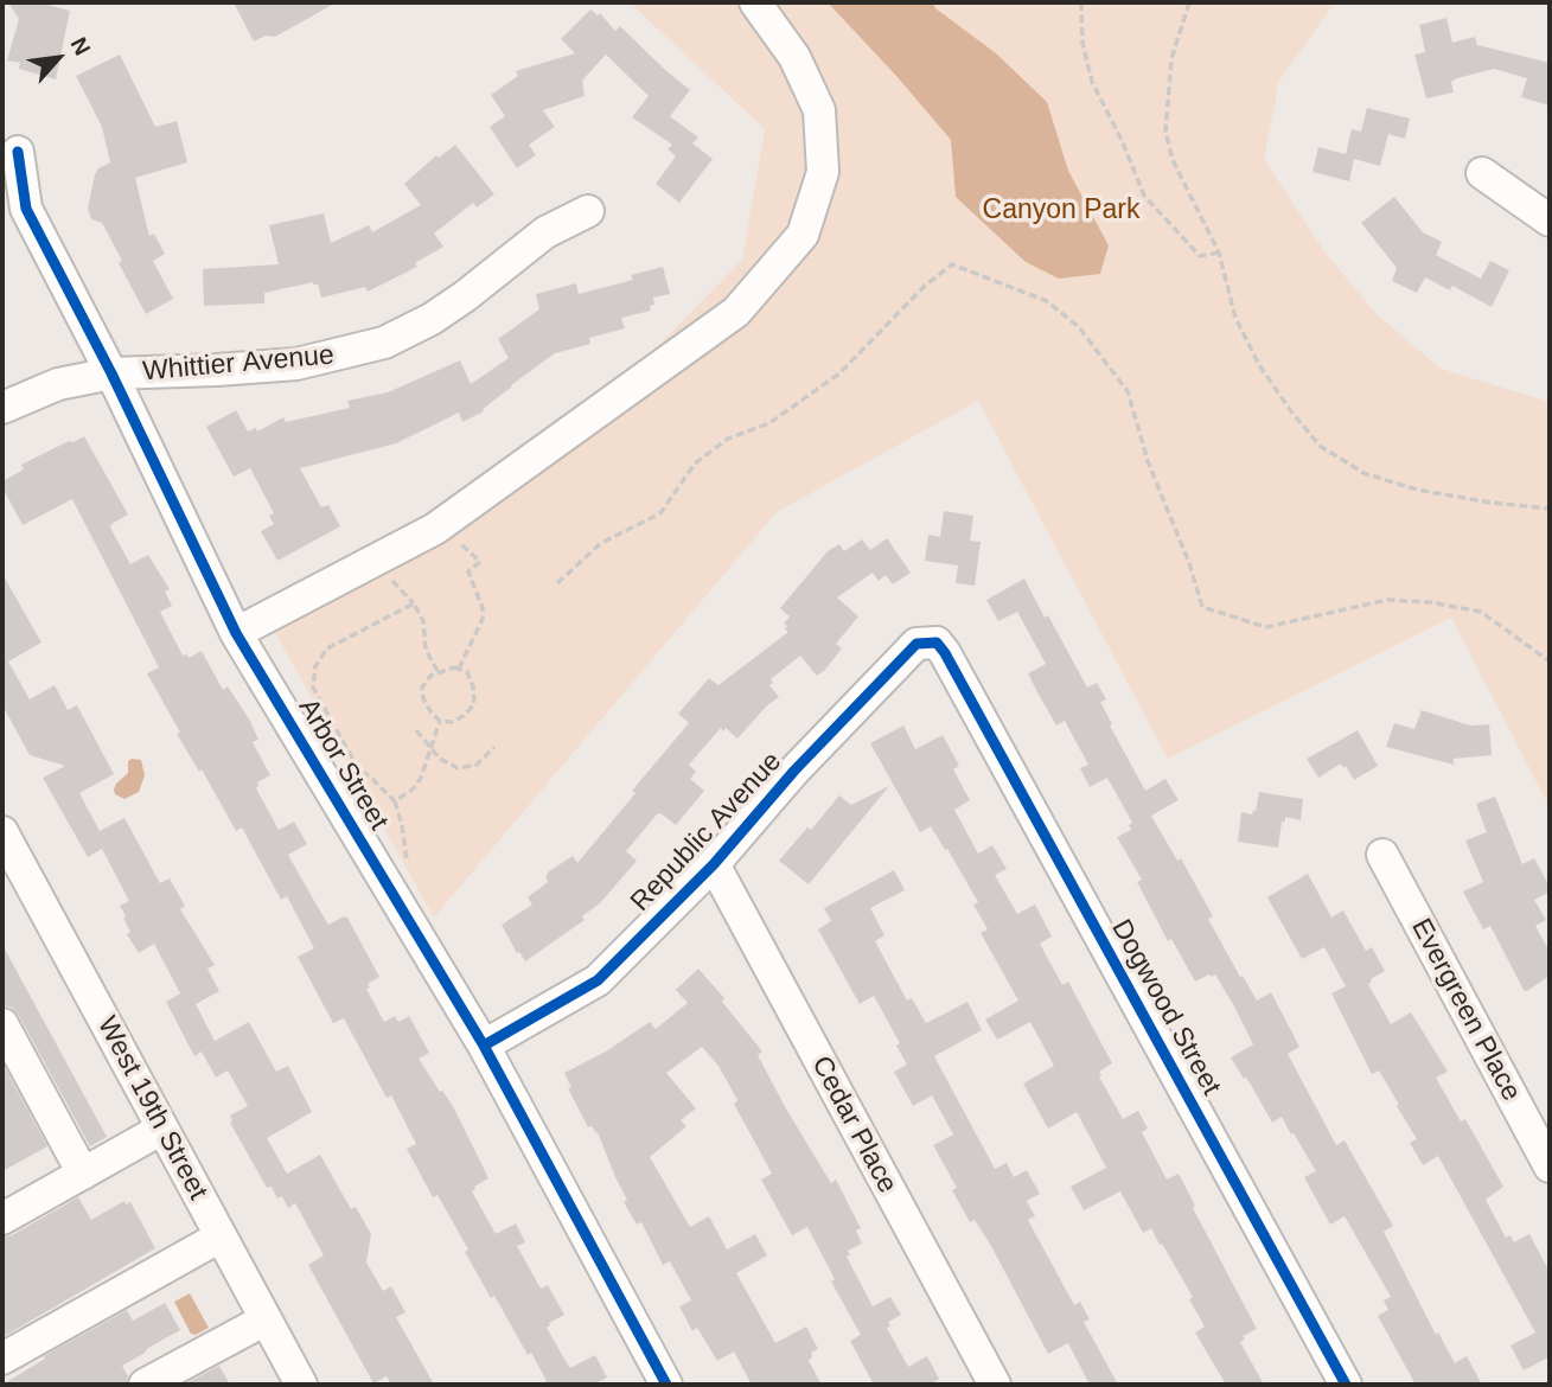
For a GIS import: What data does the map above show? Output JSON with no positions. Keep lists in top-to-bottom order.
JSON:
{
  "streets": {
    "street": [
      "Whittier Avenue",
      "Arbor Street",
      "Republic Avenue",
      "Dogwood Street",
      "Evergreen Place",
      "West 19th Street",
      "Cedar Place"
    ]
  },
  "crossings": [
    ["Whittier Avenue", "Arbor Street"],
    ["Arbor Street", "Republic Avenue"],
    ["Republic Avenue", "Dogwood Street"],
    ["Republic Avenue", "Cedar Place"]
  ],
  "parks": ["Canyon Park"],
  "north": "top right"
}
